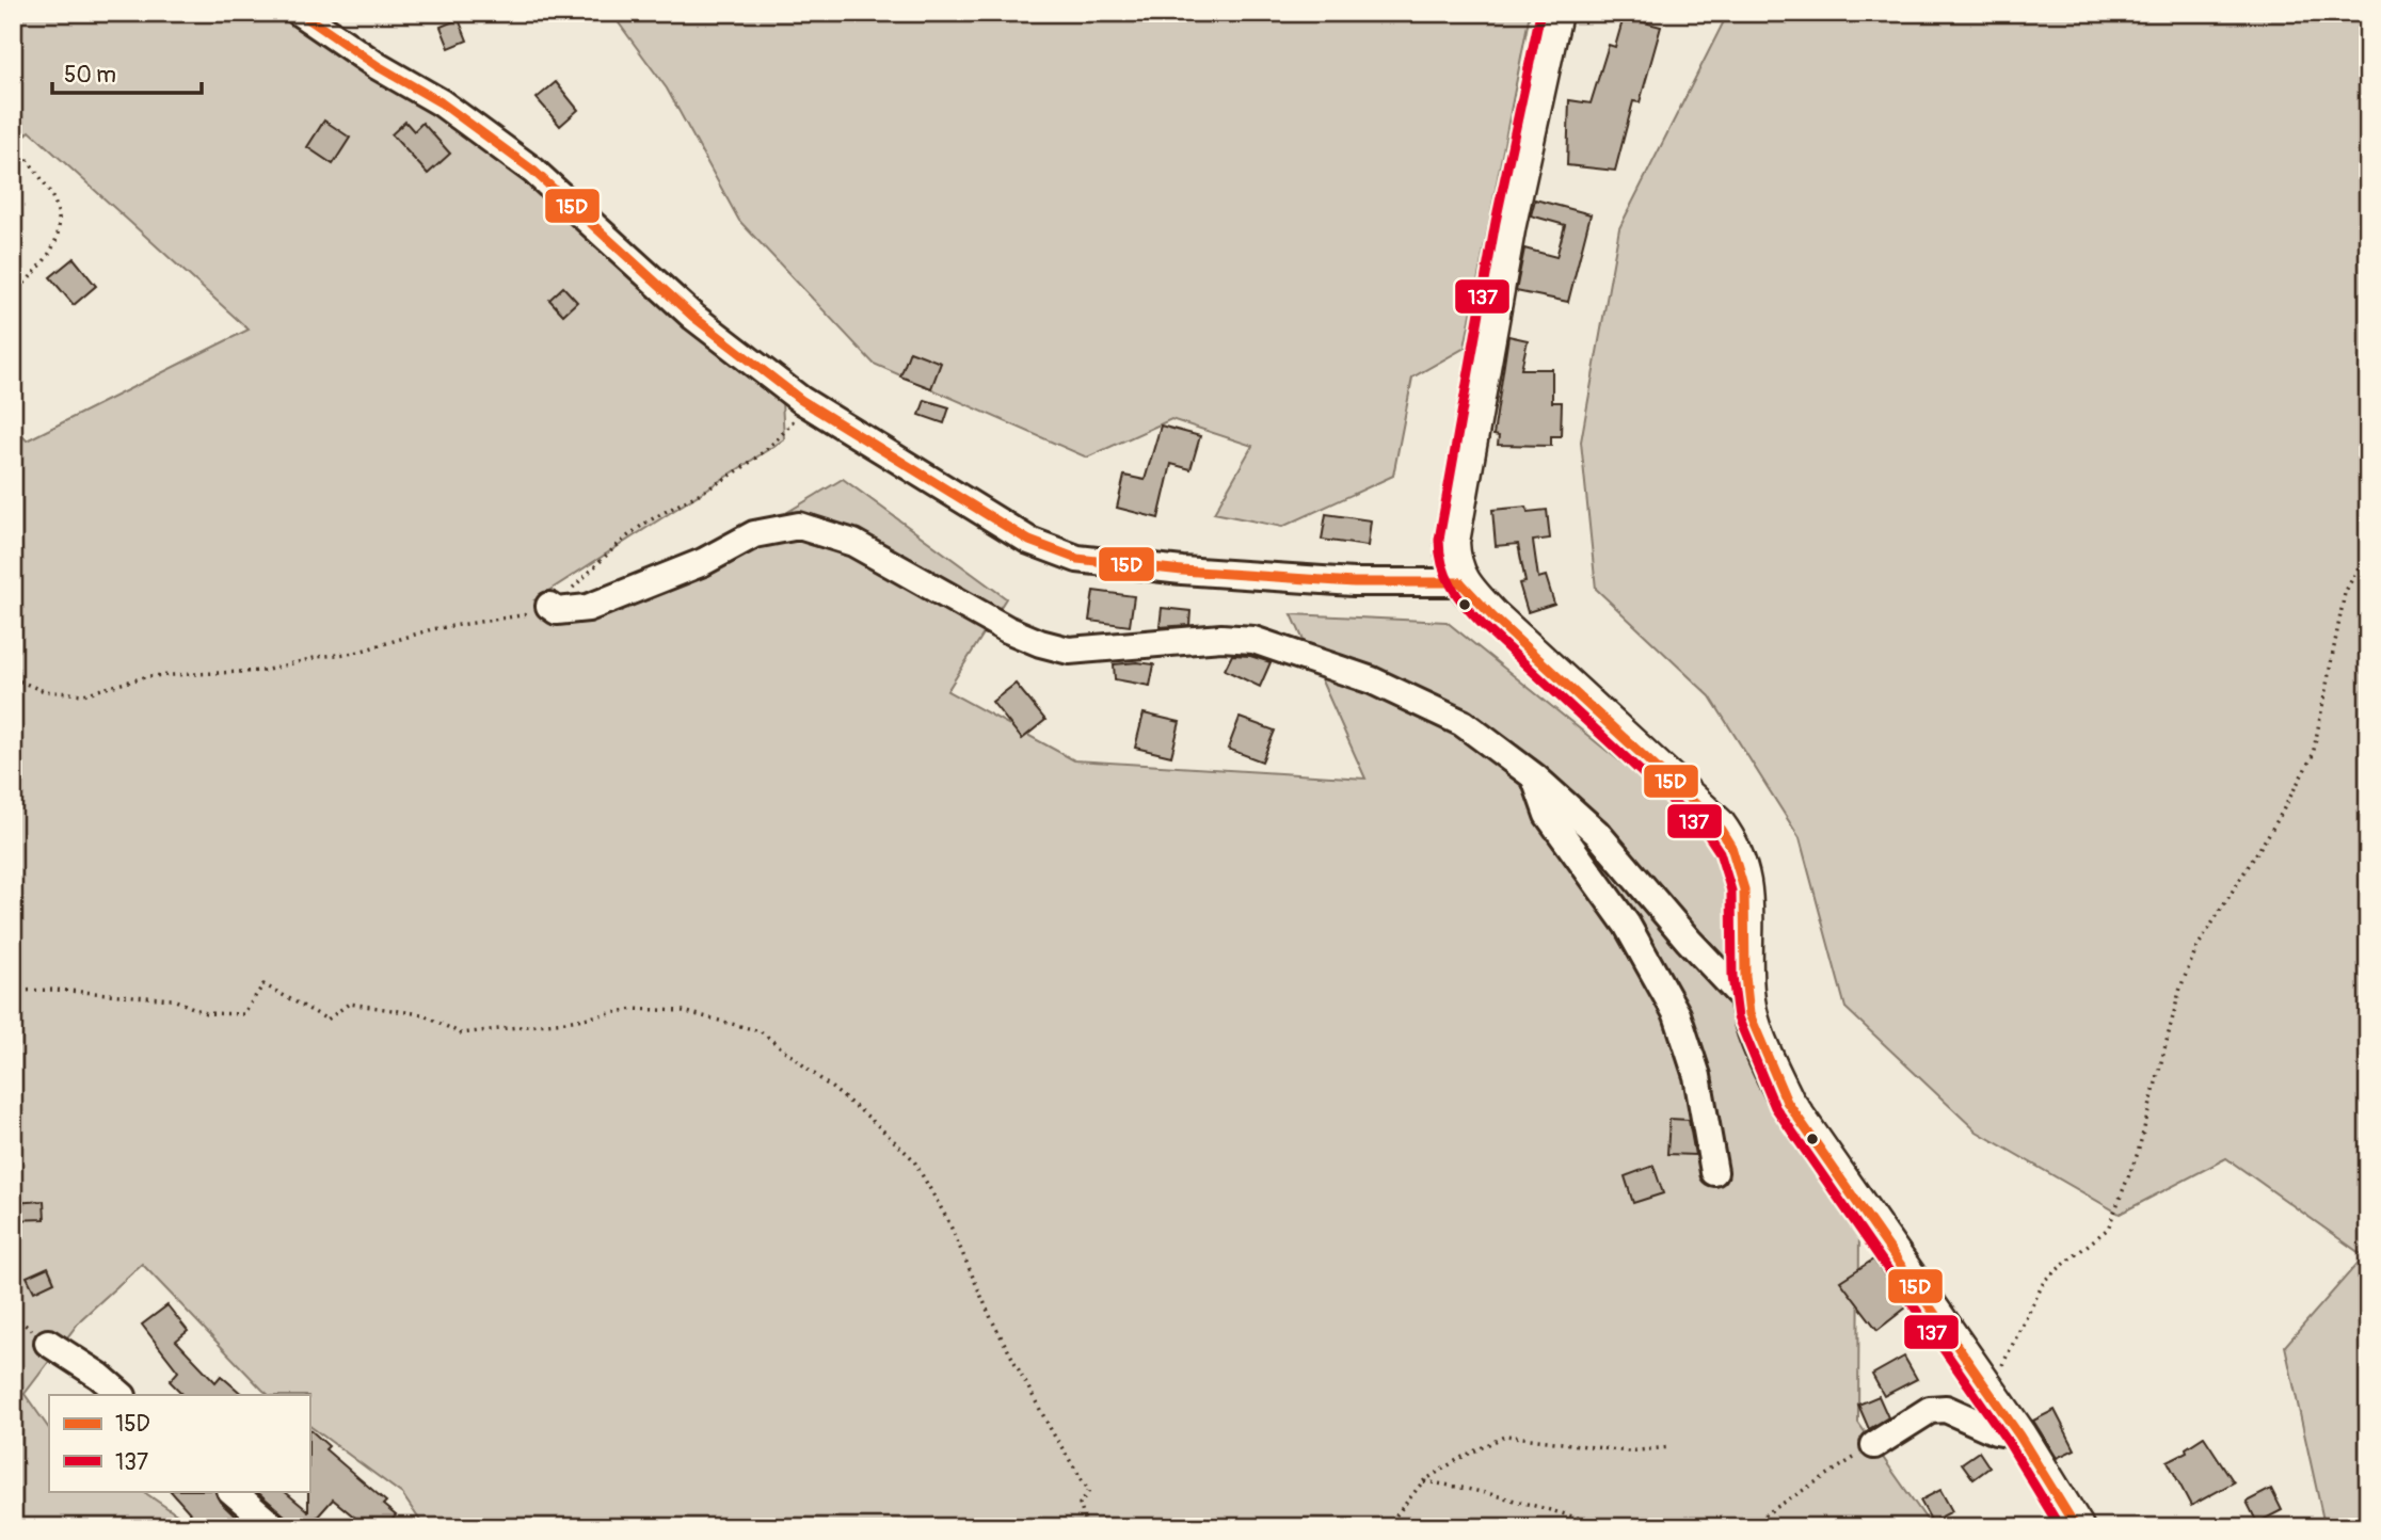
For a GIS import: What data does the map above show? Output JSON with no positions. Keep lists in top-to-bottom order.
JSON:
{
  "lines": ["transit line 15D", "transit line 137"],
  "legend": ["15D", "137"],
  "scale_bar": "50 m"
}
